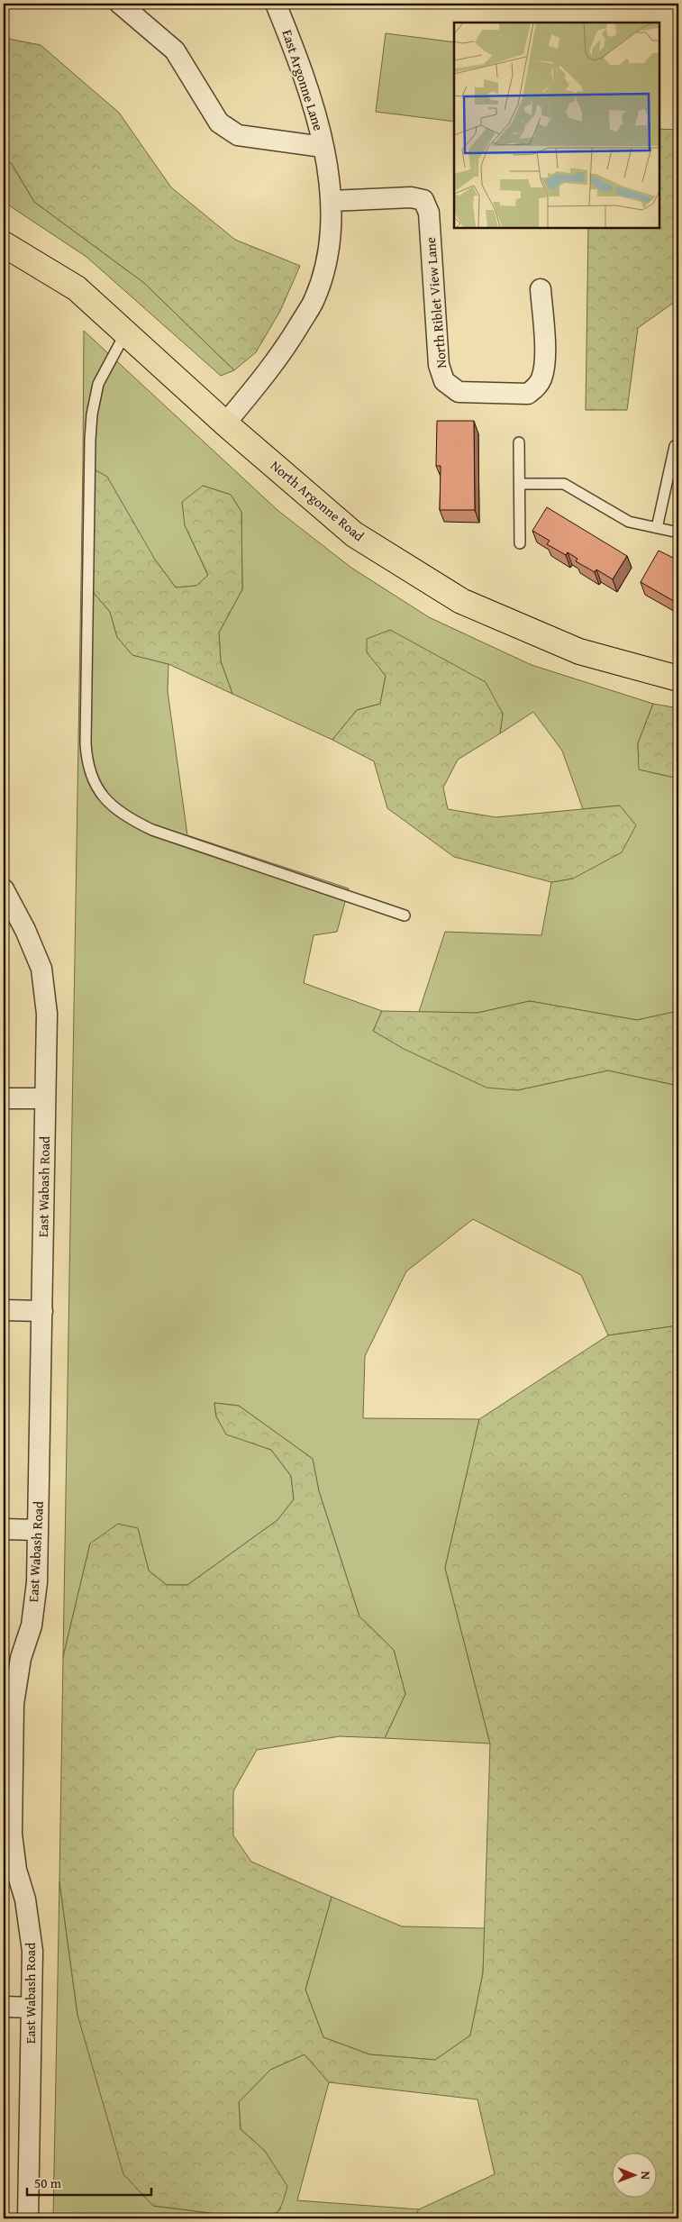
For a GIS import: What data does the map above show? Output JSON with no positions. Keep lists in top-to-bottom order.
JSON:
{
  "streets": {
    "main road": ["North Argonne Road"],
    "street": ["East Argonne Lane", "North Riblet View Lane", "East Wabash Road"]
  },
  "crossings": [
    ["East Argonne Lane", "North Riblet View Lane"],
    ["East Argonne Lane", "North Argonne Road"]
  ],
  "scale_bar": "50 m",
  "north": "right"
}
